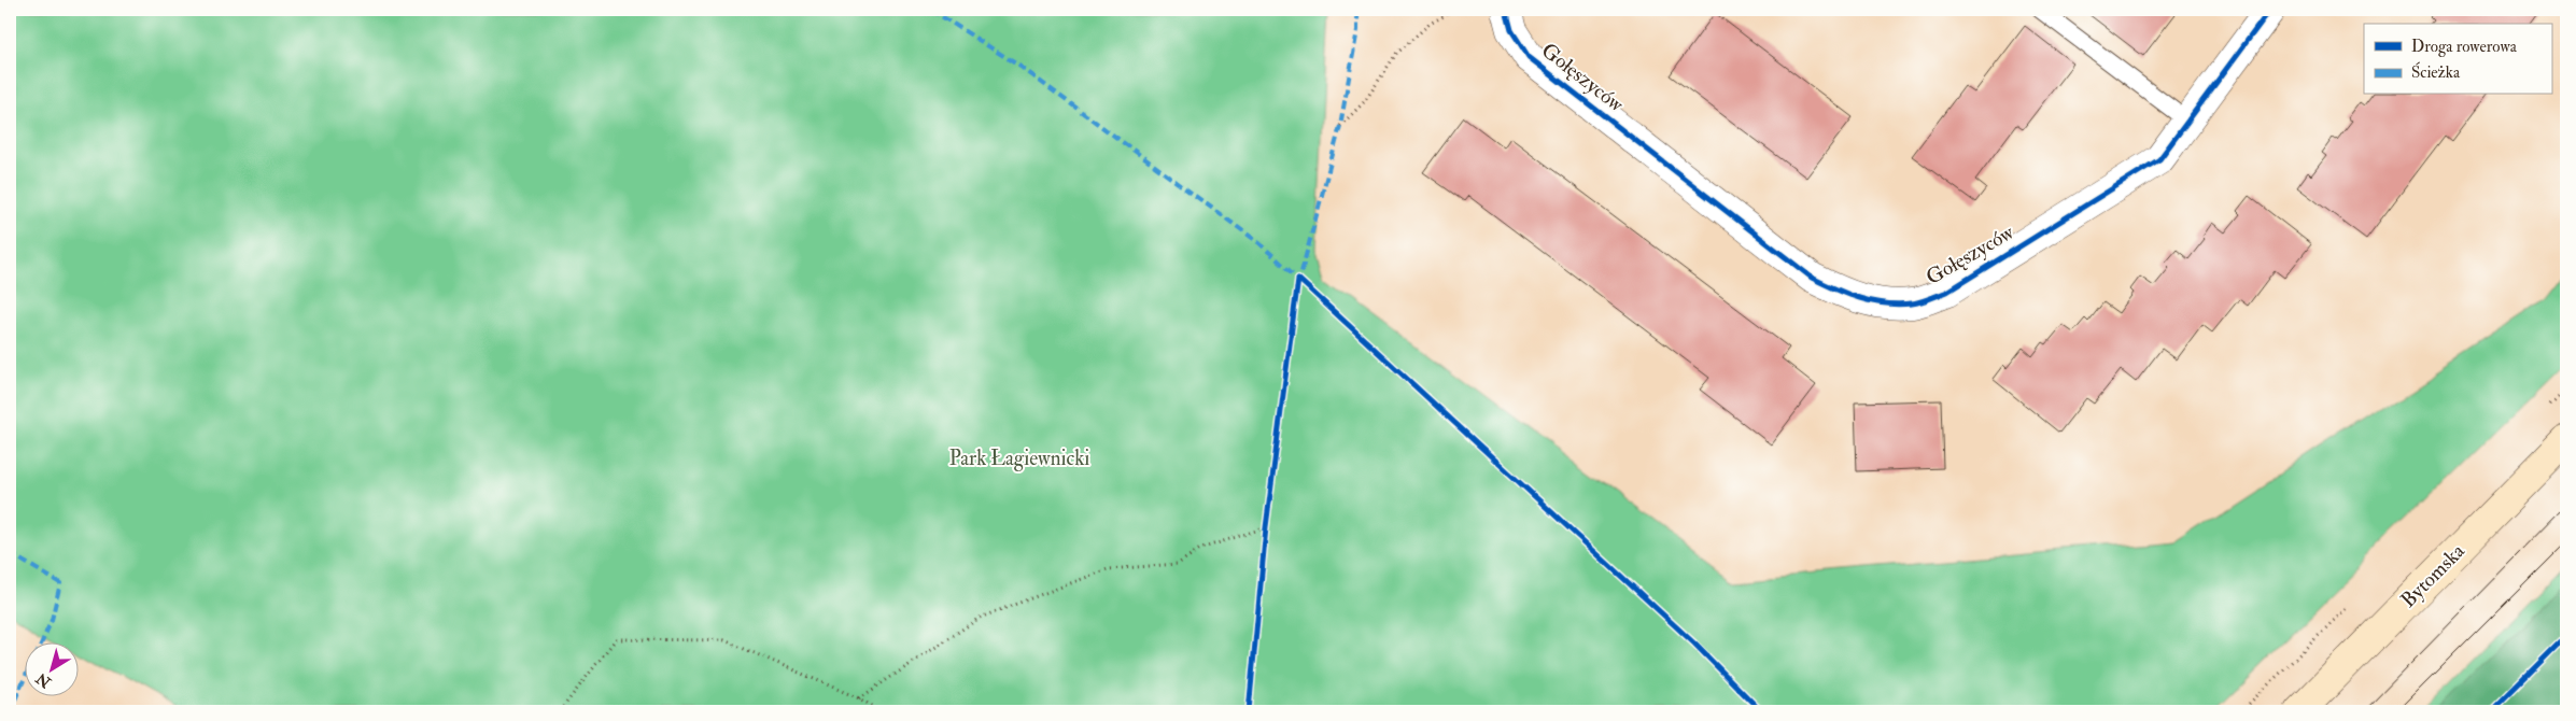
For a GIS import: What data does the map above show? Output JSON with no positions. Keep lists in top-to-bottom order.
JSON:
{
  "streets": {
    "main road": ["Bytomska"],
    "street": ["Gołęszyców"]
  },
  "parks": ["Park Łagiewnicki"],
  "legend": ["Droga rowerowa", "Ścieżka"],
  "north": "bottom left"
}
